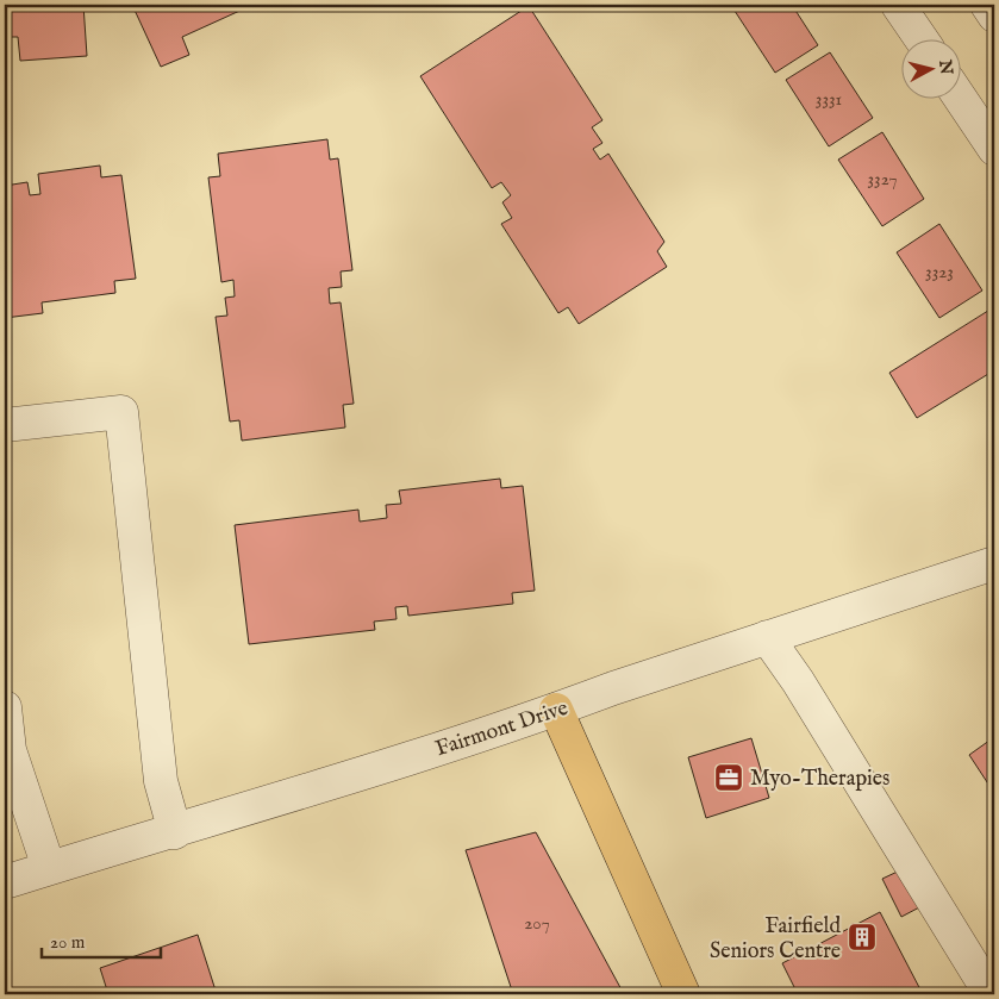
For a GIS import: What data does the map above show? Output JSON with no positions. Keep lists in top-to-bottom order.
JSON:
{
  "streets": {
    "street": ["Fairmont Drive"]
  },
  "places": {
    "office": ["Myo-Therapies"],
    "building": ["Fairfield Seniors Centre"]
  },
  "house_numbers": [
    "3331",
    "3327",
    "3323",
    "207"
  ],
  "scale_bar": "20 m",
  "north": "right"
}
